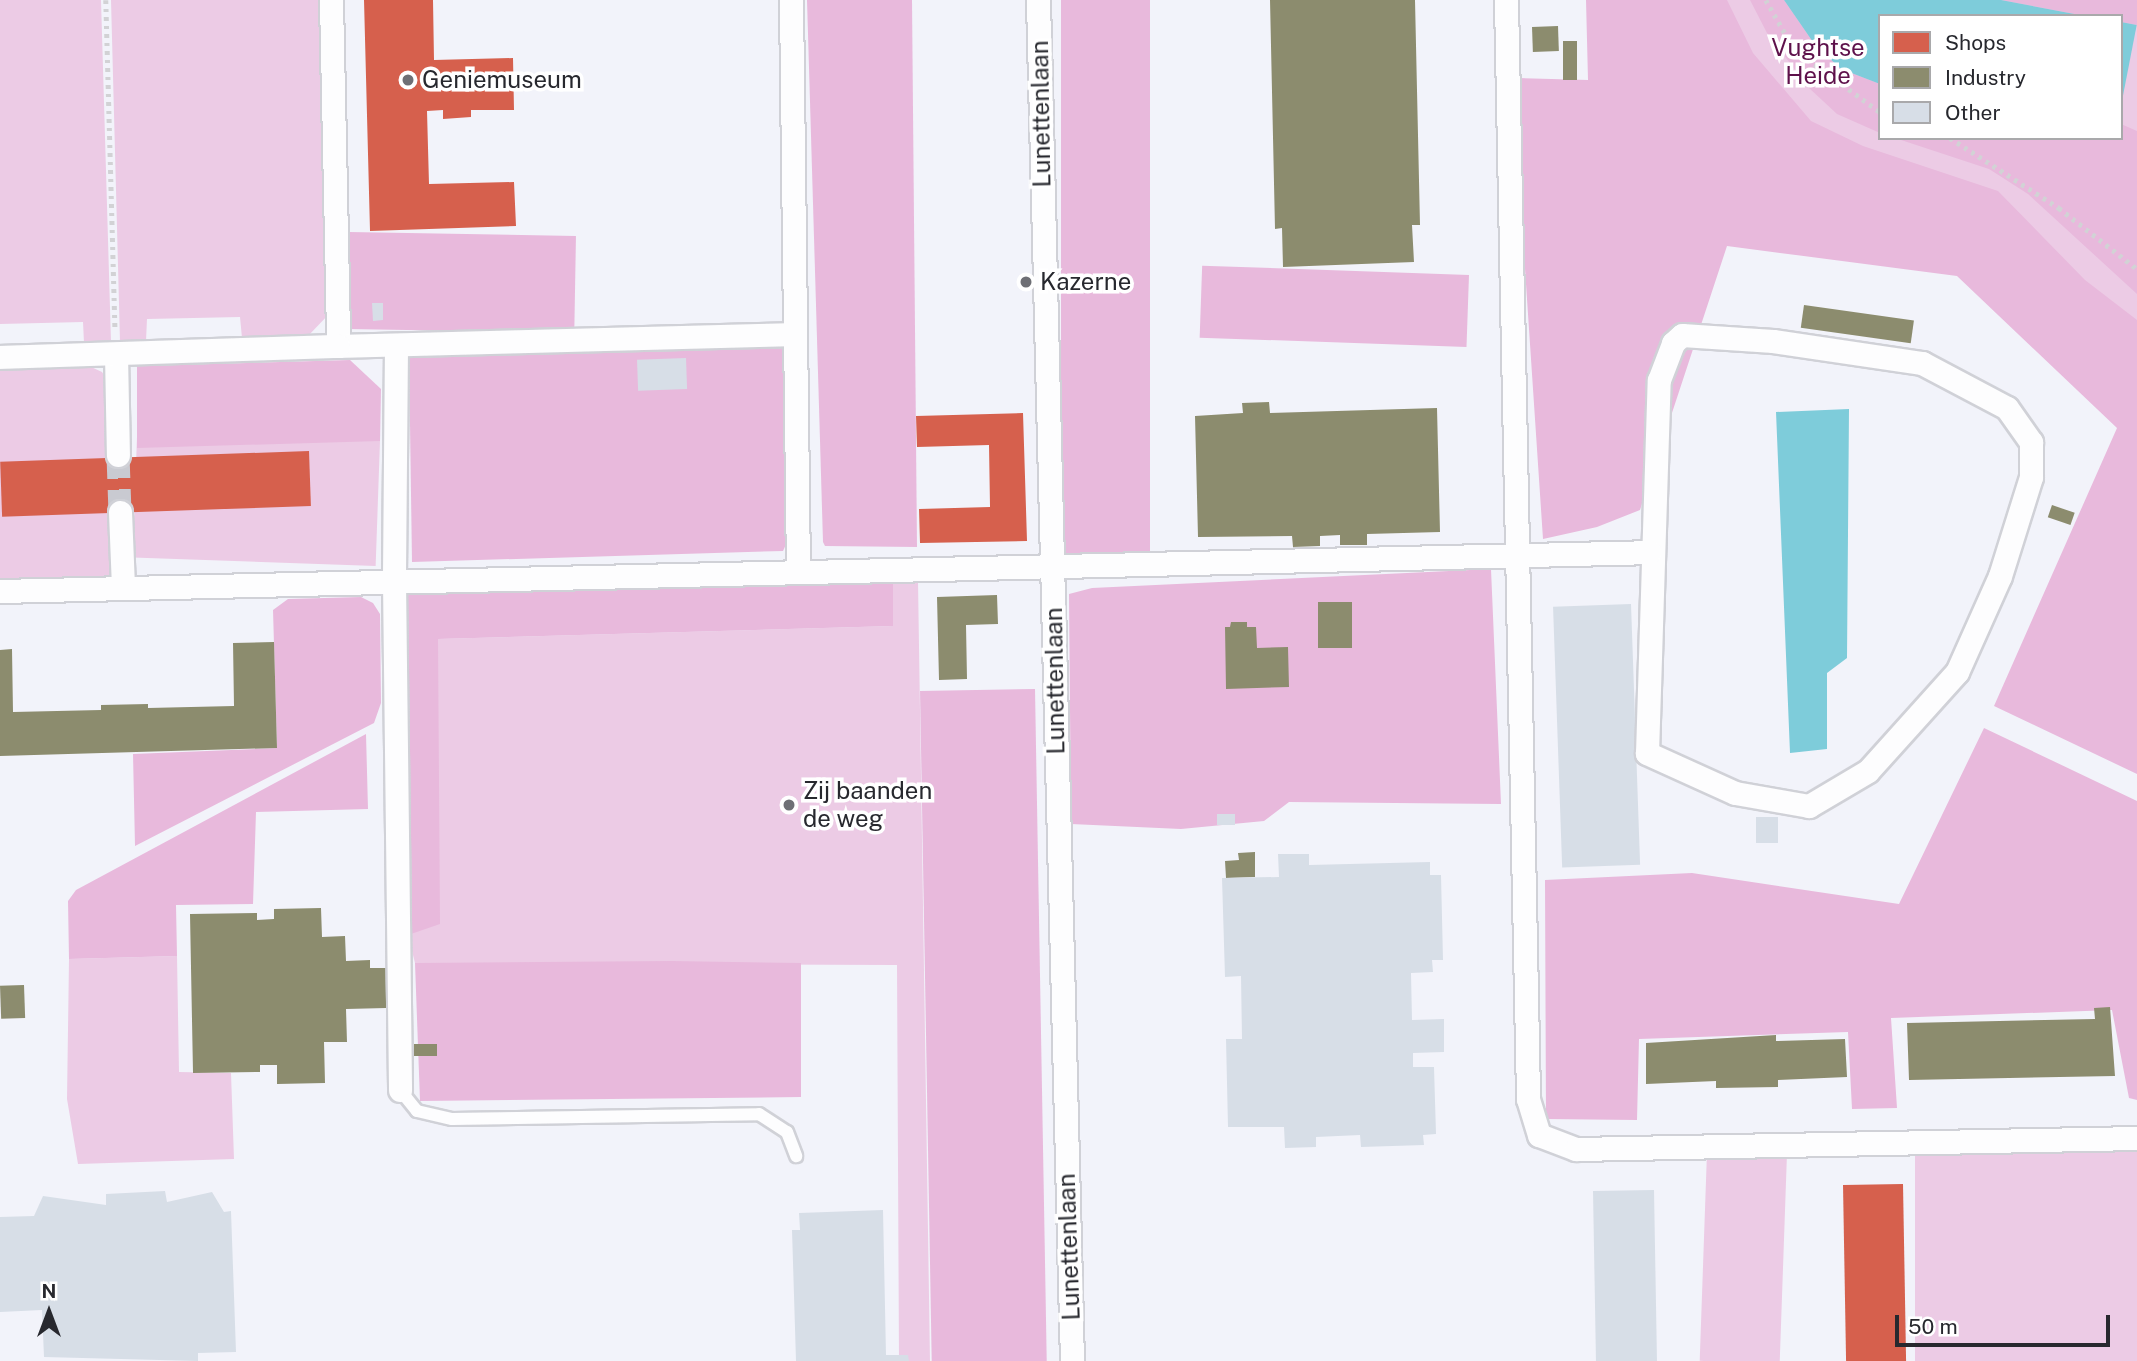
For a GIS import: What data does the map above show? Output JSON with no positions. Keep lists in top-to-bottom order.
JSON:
{
  "streets": {
    "street": ["Lunettenlaan"]
  },
  "parks": ["Vughtse Heide"],
  "places": ["Geniemuseum", "Kazerne", "Zij baanden de weg"],
  "legend": ["Shops", "Industry", "Other"],
  "scale_bar": "50 m",
  "north": "top"
}
